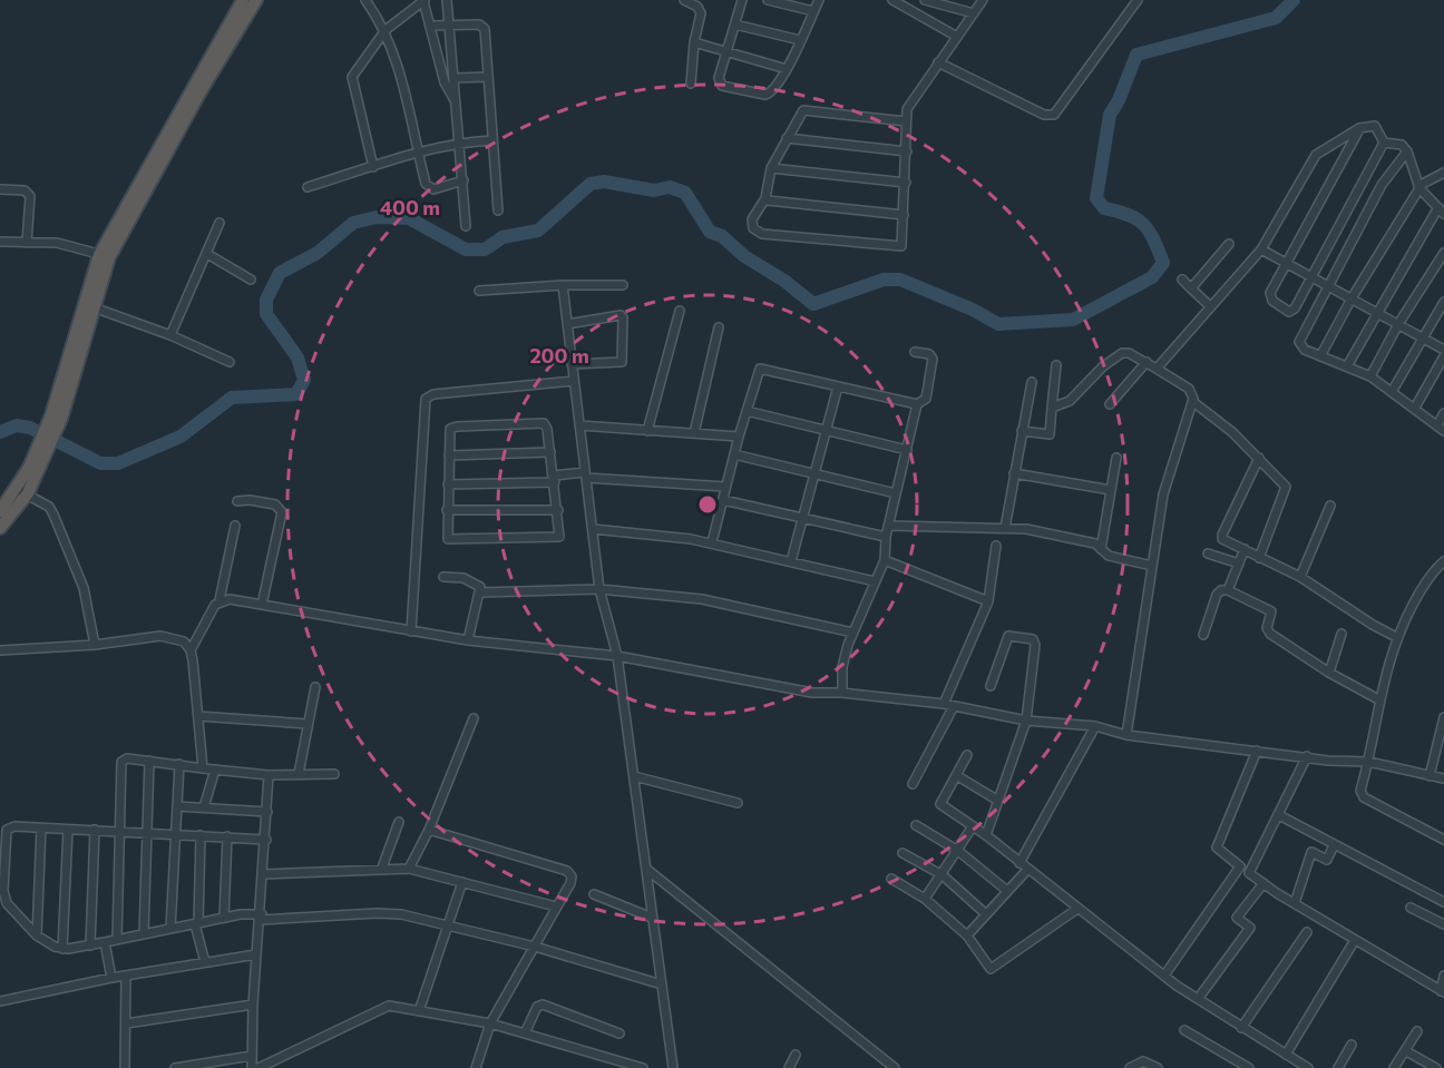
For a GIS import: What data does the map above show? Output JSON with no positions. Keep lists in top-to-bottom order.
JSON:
{
  "rings": ["400 m", "200 m"]
}
